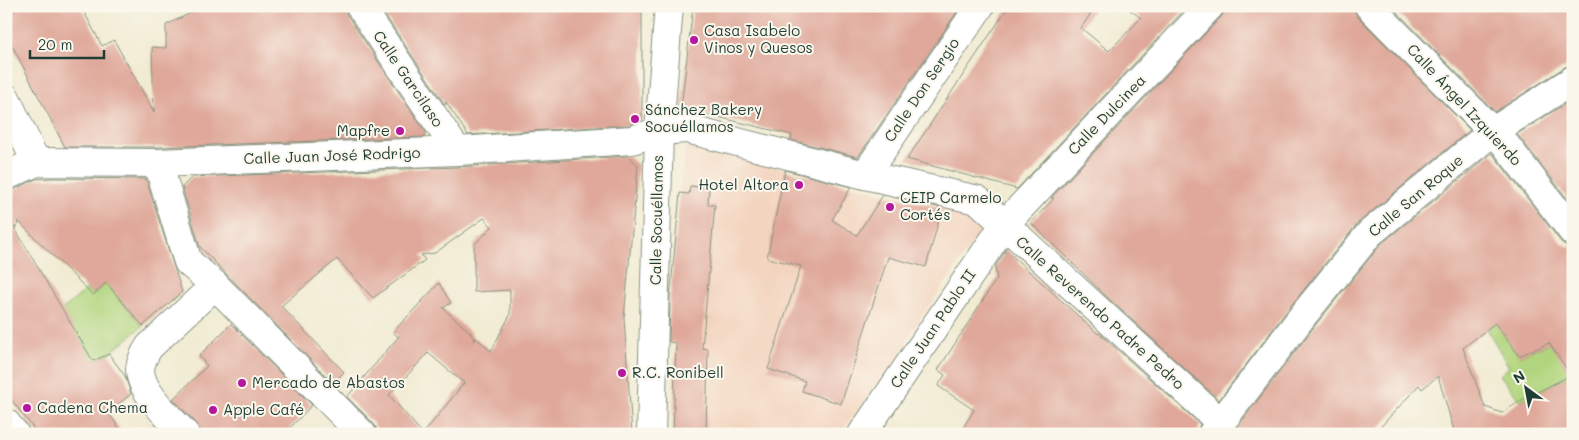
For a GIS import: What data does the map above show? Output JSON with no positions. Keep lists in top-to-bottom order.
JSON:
{
  "streets": {
    "street": [
      "Calle Garcilaso",
      "Calle Don Sergio",
      "Calle Ángel Izquierdo",
      "Calle Dulcinea",
      "Calle Juan José Rodrigo",
      "Calle San Roque",
      "Calle Socuéllamos",
      "Calle Reverendo Padre Pedro",
      "Calle Juan Pablo II"
    ]
  },
  "crossings": [
    ["Calle Garcilaso", "Calle Juan José Rodrigo"],
    ["Calle Don Sergio", "Calle Reverendo Padre Pedro"],
    ["Calle Ángel Izquierdo", "Calle San Roque"],
    ["Calle Dulcinea", "Calle Reverendo Padre Pedro"],
    ["Calle Dulcinea", "Calle Juan Pablo II"],
    ["Calle Juan José Rodrigo", "Calle Socuéllamos"],
    ["Calle Juan José Rodrigo", "Calle Reverendo Padre Pedro"],
    ["Calle San Roque", "Calle Reverendo Padre Pedro"],
    ["Calle Socuéllamos", "Calle Reverendo Padre Pedro"],
    ["Calle Reverendo Padre Pedro", "Calle Juan Pablo II"]
  ],
  "places": [
    "Casa Isabelo Vinos y Quesos",
    "Sánchez Bakery Socuéllamos",
    "Mapfre",
    "Hotel Altora",
    "CEIP Carmelo Cortés",
    "R.C. Ronibell",
    "Mercado de Abastos",
    "Cadena Chema",
    "Apple Café"
  ],
  "scale_bar": "20 m",
  "north": "top left"
}
